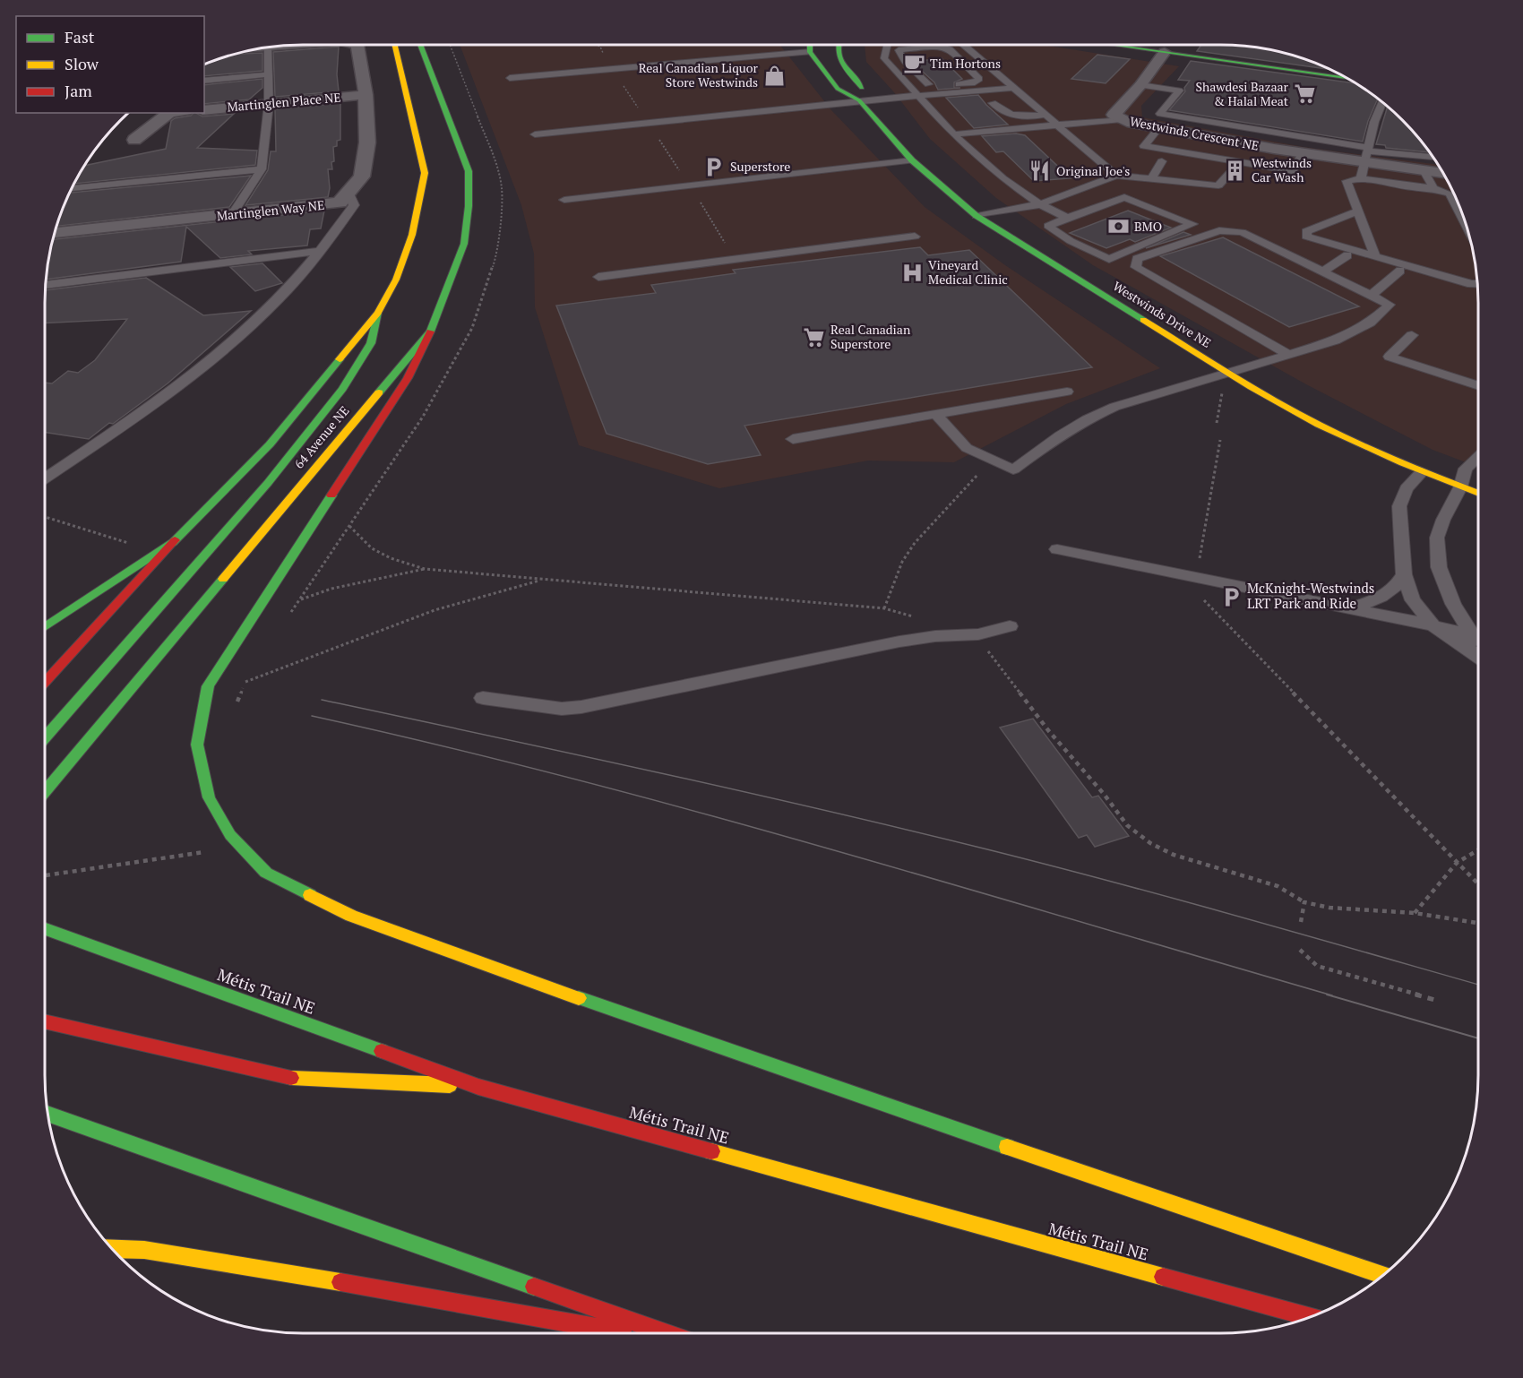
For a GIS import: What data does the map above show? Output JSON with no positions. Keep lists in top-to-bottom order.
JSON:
{
  "streets": {
    "main road": ["Westwinds Drive NE", "64 Avenue NE", "Métis Trail NE"],
    "street": ["Martinglen Place NE", "Westwinds Crescent NE", "Martinglen Way NE"]
  },
  "crossings": [
    ["Martinglen Place NE", "Martinglen Way NE"]
  ],
  "places": {
    "cafe": ["Tim Hortons"],
    "shop": ["Real Canadian Liquor Store Westwinds"],
    "supermarket": ["Shawdesi Bazaar & Halal Meat", "Real Canadian Superstore"],
    "parking": ["Superstore", "McKnight-Westwinds LRT Park and Ride"],
    "building": ["Westwinds Car Wash"],
    "restaurant": ["Original Joe's"],
    "bank": ["BMO"],
    "hospital": ["Vineyard Medical Clinic"]
  },
  "legend": ["Fast", "Slow", "Jam"]
}
